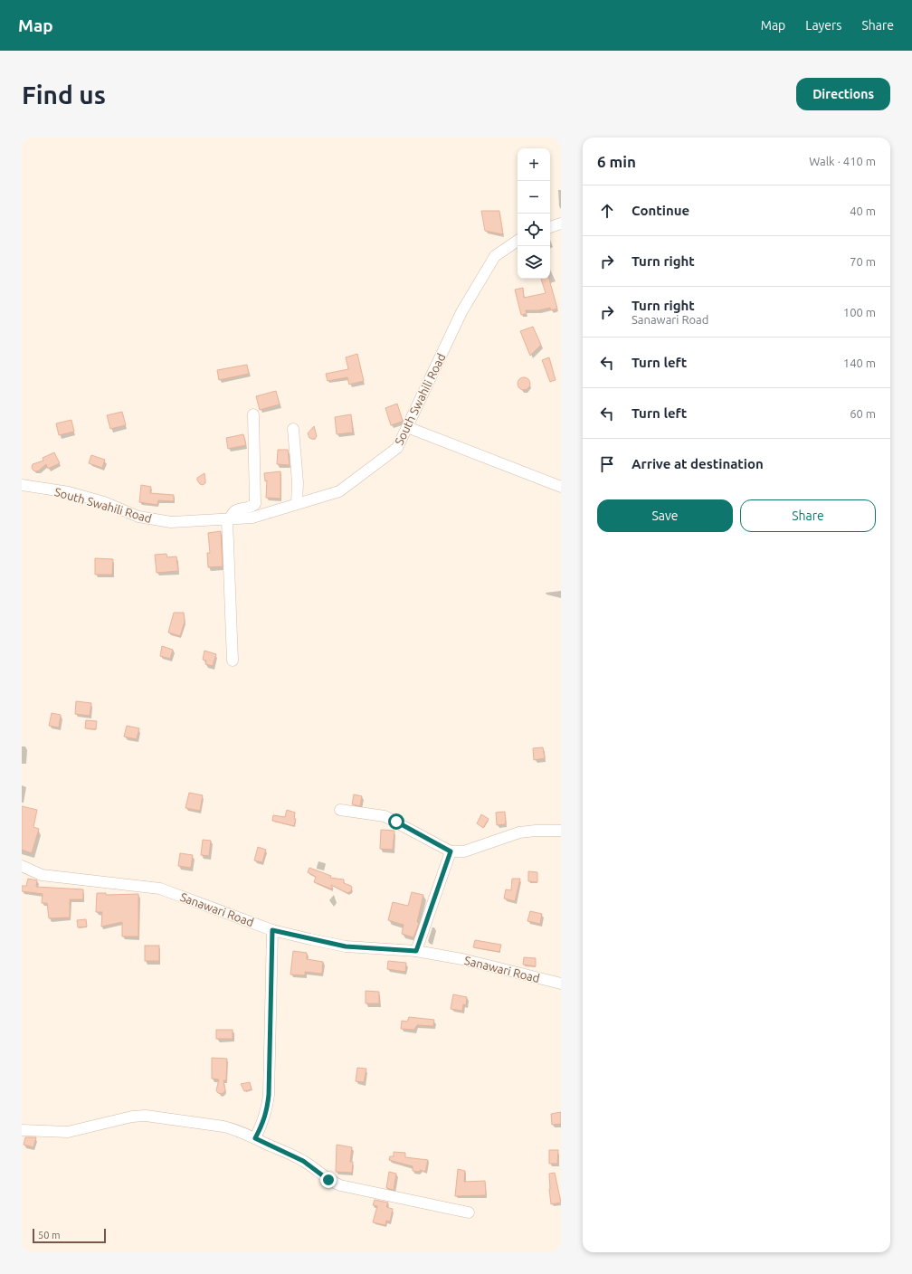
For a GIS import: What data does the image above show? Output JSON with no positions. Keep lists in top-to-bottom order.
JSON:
{
  "streets": {
    "street": ["South Swahili Road", "Sanawari Road"]
  },
  "scale_bar": "50 m",
  "page": {
    "header": "Map",
    "nav": ["Map", "Layers", "Share"],
    "buttons": [
      "Directions",
      ["Save", "Share"]
    ],
    "title": "Find us",
    "heading": ["6 min", "Walk · 410 m"],
    "map_buttons": ["+", "−"],
    "list": [
      ["Continue", "40 m"],
      ["Turn right", "70 m"],
      ["Turn right", "Sanawari Road", "100 m"],
      ["Turn left", "140 m"],
      ["Turn left", "60 m"],
      "Arrive at destination"
    ],
    "scale": "50 m"
  }
}
